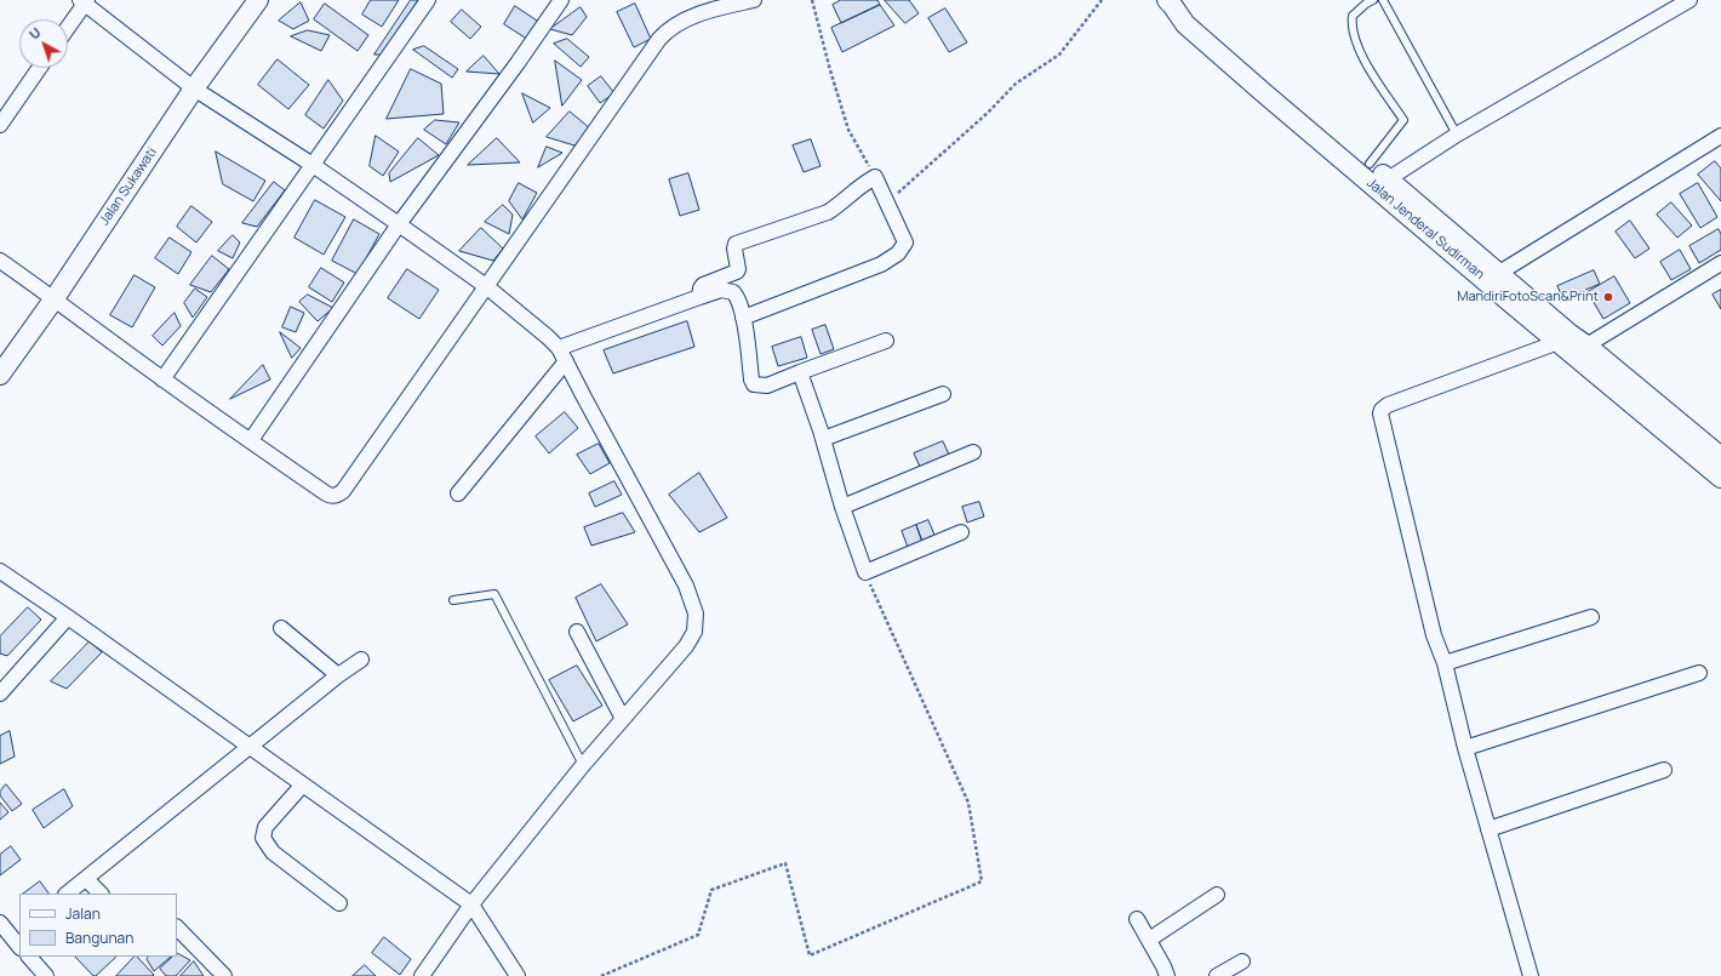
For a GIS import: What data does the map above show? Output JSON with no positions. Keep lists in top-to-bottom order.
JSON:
{
  "streets": {
    "main road": ["Jalan Sukawati", "Jalan Jenderal Sudirman"]
  },
  "places": ["MandiriFotoScan&Print"],
  "legend": ["Jalan", "Bangunan"],
  "north": "top left"
}
